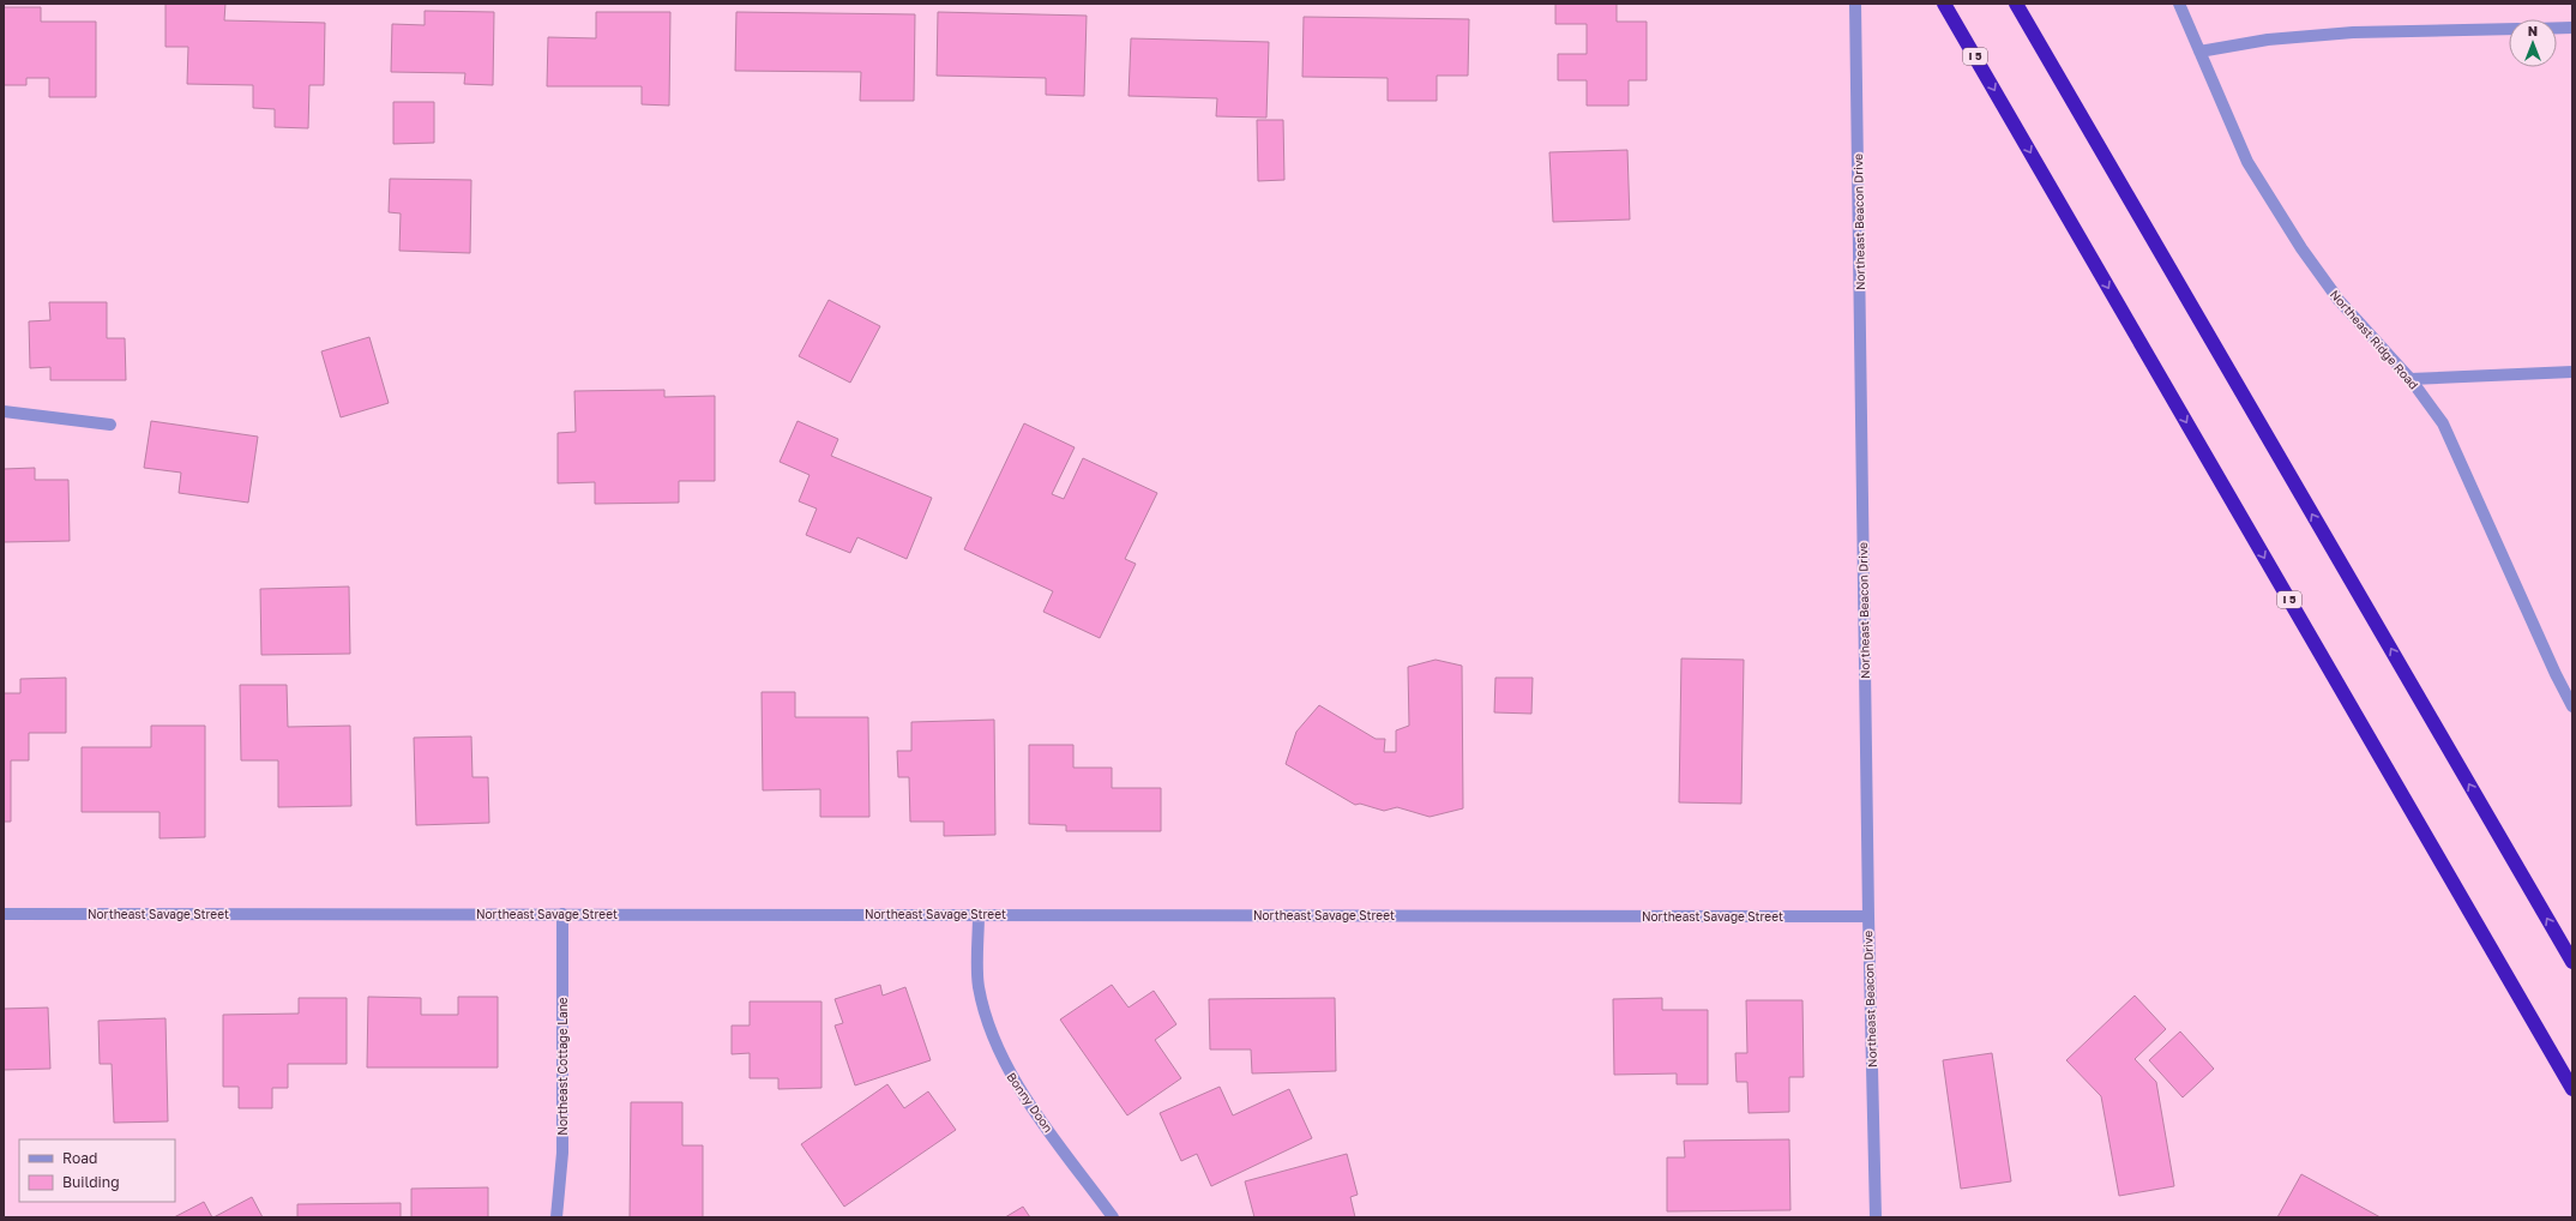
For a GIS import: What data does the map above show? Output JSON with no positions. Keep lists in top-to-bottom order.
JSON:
{
  "streets": {
    "highway": ["I 5"],
    "street": [
      "Northeast Beacon Drive",
      "Northeast Ridge Road",
      "Northeast Savage Street",
      "Northeast Cottage Lane",
      "Bonny Doon"
    ]
  },
  "crossings": [
    ["Northeast Beacon Drive", "Northeast Savage Street"],
    ["Northeast Savage Street", "Northeast Cottage Lane"],
    ["Northeast Savage Street", "Bonny Doon"]
  ],
  "legend": ["Road", "Building"],
  "north": "top"
}
